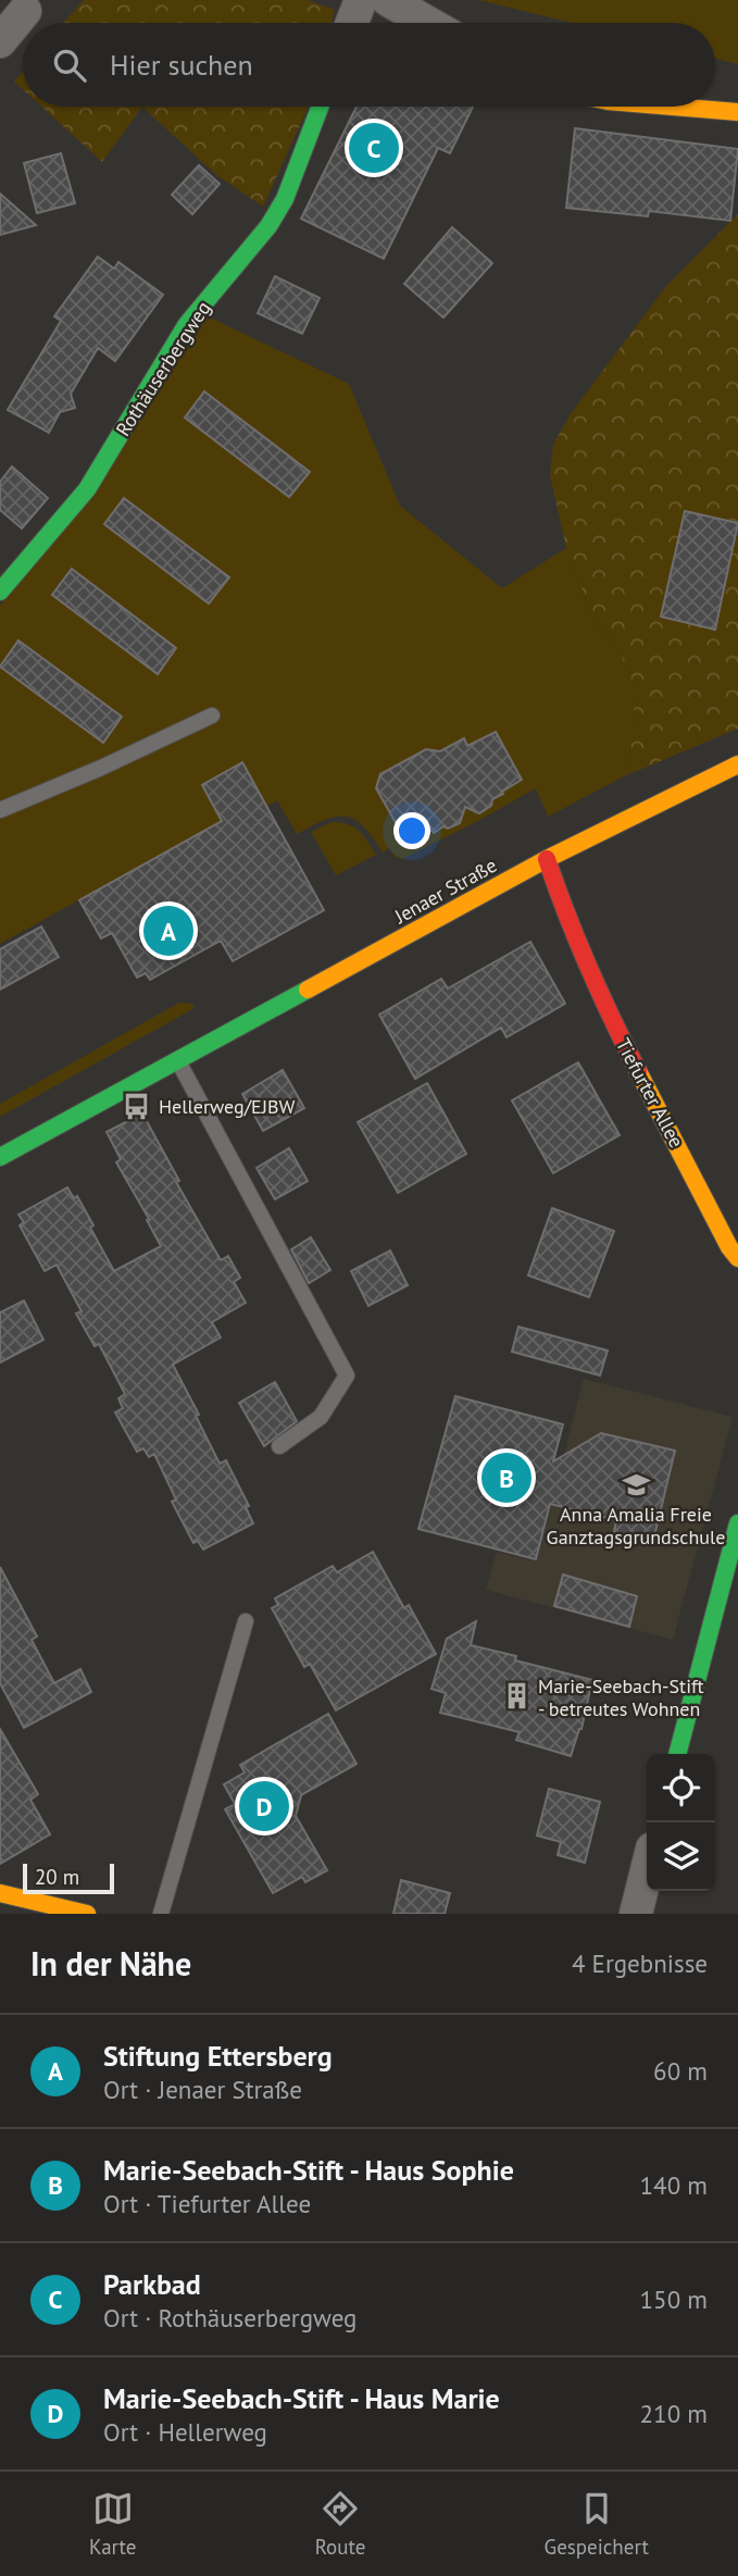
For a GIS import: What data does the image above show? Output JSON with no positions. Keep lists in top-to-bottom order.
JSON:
{
  "streets": {
    "street": ["Rothäuserbergweg", "Jenaer Straße", "Tiefurter Allee"]
  },
  "crossings": [
    ["Jenaer Straße", "Tiefurter Allee"]
  ],
  "places": {
    "bus stop": ["Hellerweg/EJBW"],
    "school or university": ["Anna Amalia Freie Ganztagsgrundschule"],
    "building": ["Marie-Seebach-Stift - betreutes Wohnen"]
  },
  "scale_bar": "20 m",
  "page": {
    "search": "Hier suchen",
    "pins": [
      "C",
      "A",
      "B",
      "D"
    ],
    "scale": "20 m",
    "heading": ["In der Nähe", "4 Ergebnisse"],
    "list": [
      {
        "mark": "A",
        "name": "Stiftung Ettersberg",
        "note": "Ort · Jenaer Straße",
        "value": "60 m"
      },
      {
        "mark": "B",
        "name": "Marie-Seebach-Stift - Haus Sophie",
        "note": "Ort · Tiefurter Allee",
        "value": "140 m"
      },
      {
        "mark": "C",
        "name": "Parkbad",
        "note": "Ort · Rothäuserbergweg",
        "value": "150 m"
      },
      {
        "mark": "D",
        "name": "Marie-Seebach-Stift - Haus Marie",
        "note": "Ort · Hellerweg",
        "value": "210 m"
      }
    ],
    "nav": ["Karte", "Route", "Gespeichert"]
  }
}
